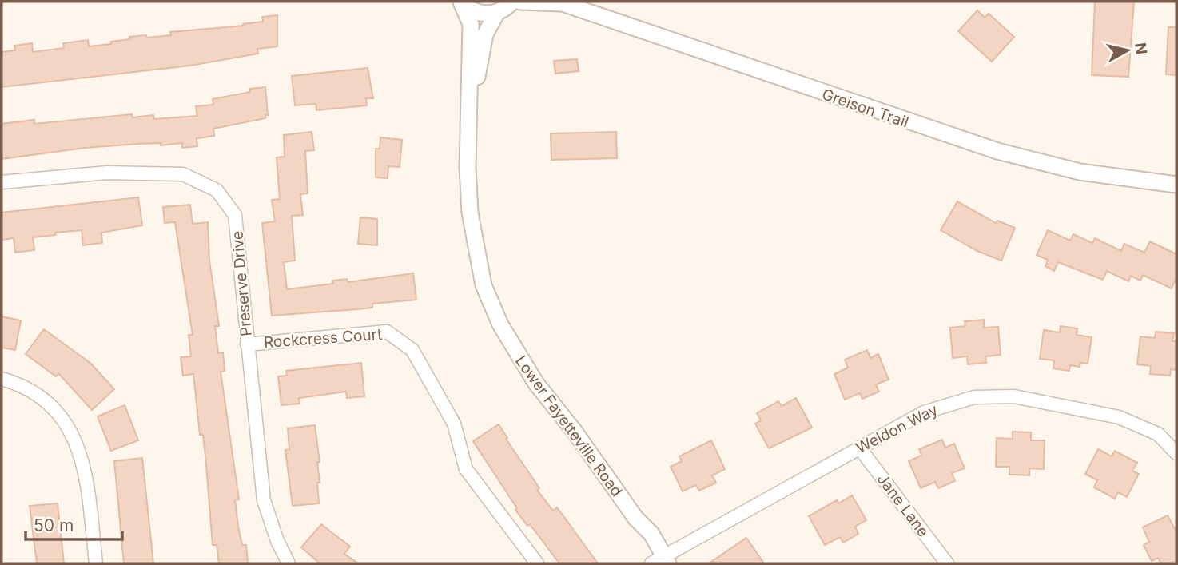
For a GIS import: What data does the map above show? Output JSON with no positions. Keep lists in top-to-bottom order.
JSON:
{
  "streets": {
    "street": [
      "Greison Trail",
      "Preserve Drive",
      "Rockcress Court",
      "Lower Fayetteville Road",
      "Weldon Way",
      "Jane Lane"
    ]
  },
  "crossings": [
    ["Preserve Drive", "Rockcress Court"],
    ["Lower Fayetteville Road", "Weldon Way"],
    ["Weldon Way", "Jane Lane"]
  ],
  "scale_bar": "50 m",
  "north": "right"
}
